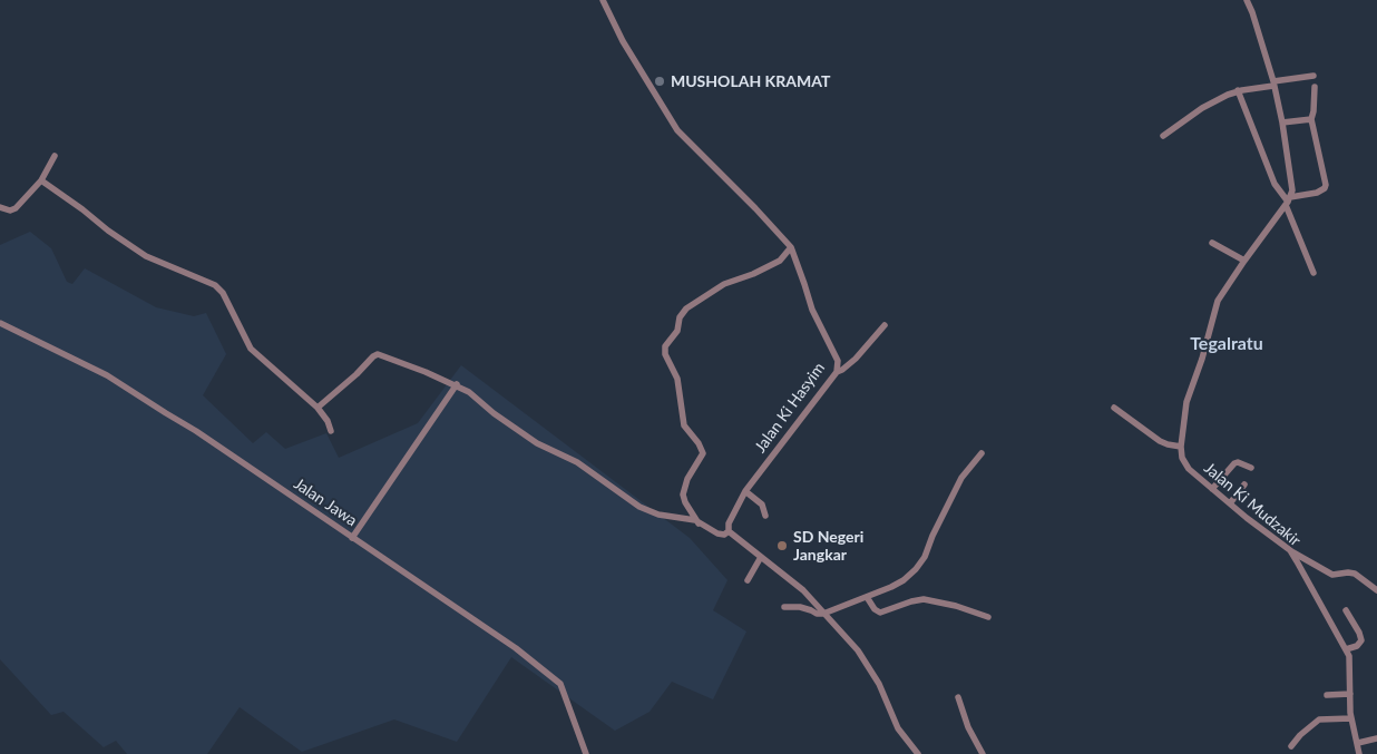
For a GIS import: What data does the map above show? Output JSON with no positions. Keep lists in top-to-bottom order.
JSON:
{
  "streets": {
    "street": ["Jalan Ki Hasyim", "Jalan Jawa", "Jalan Ki Mudzakir"]
  },
  "districts": ["Tegalratu"],
  "places": ["MUSHOLAH KRAMAT", "SD Negeri Jangkar"]
}
